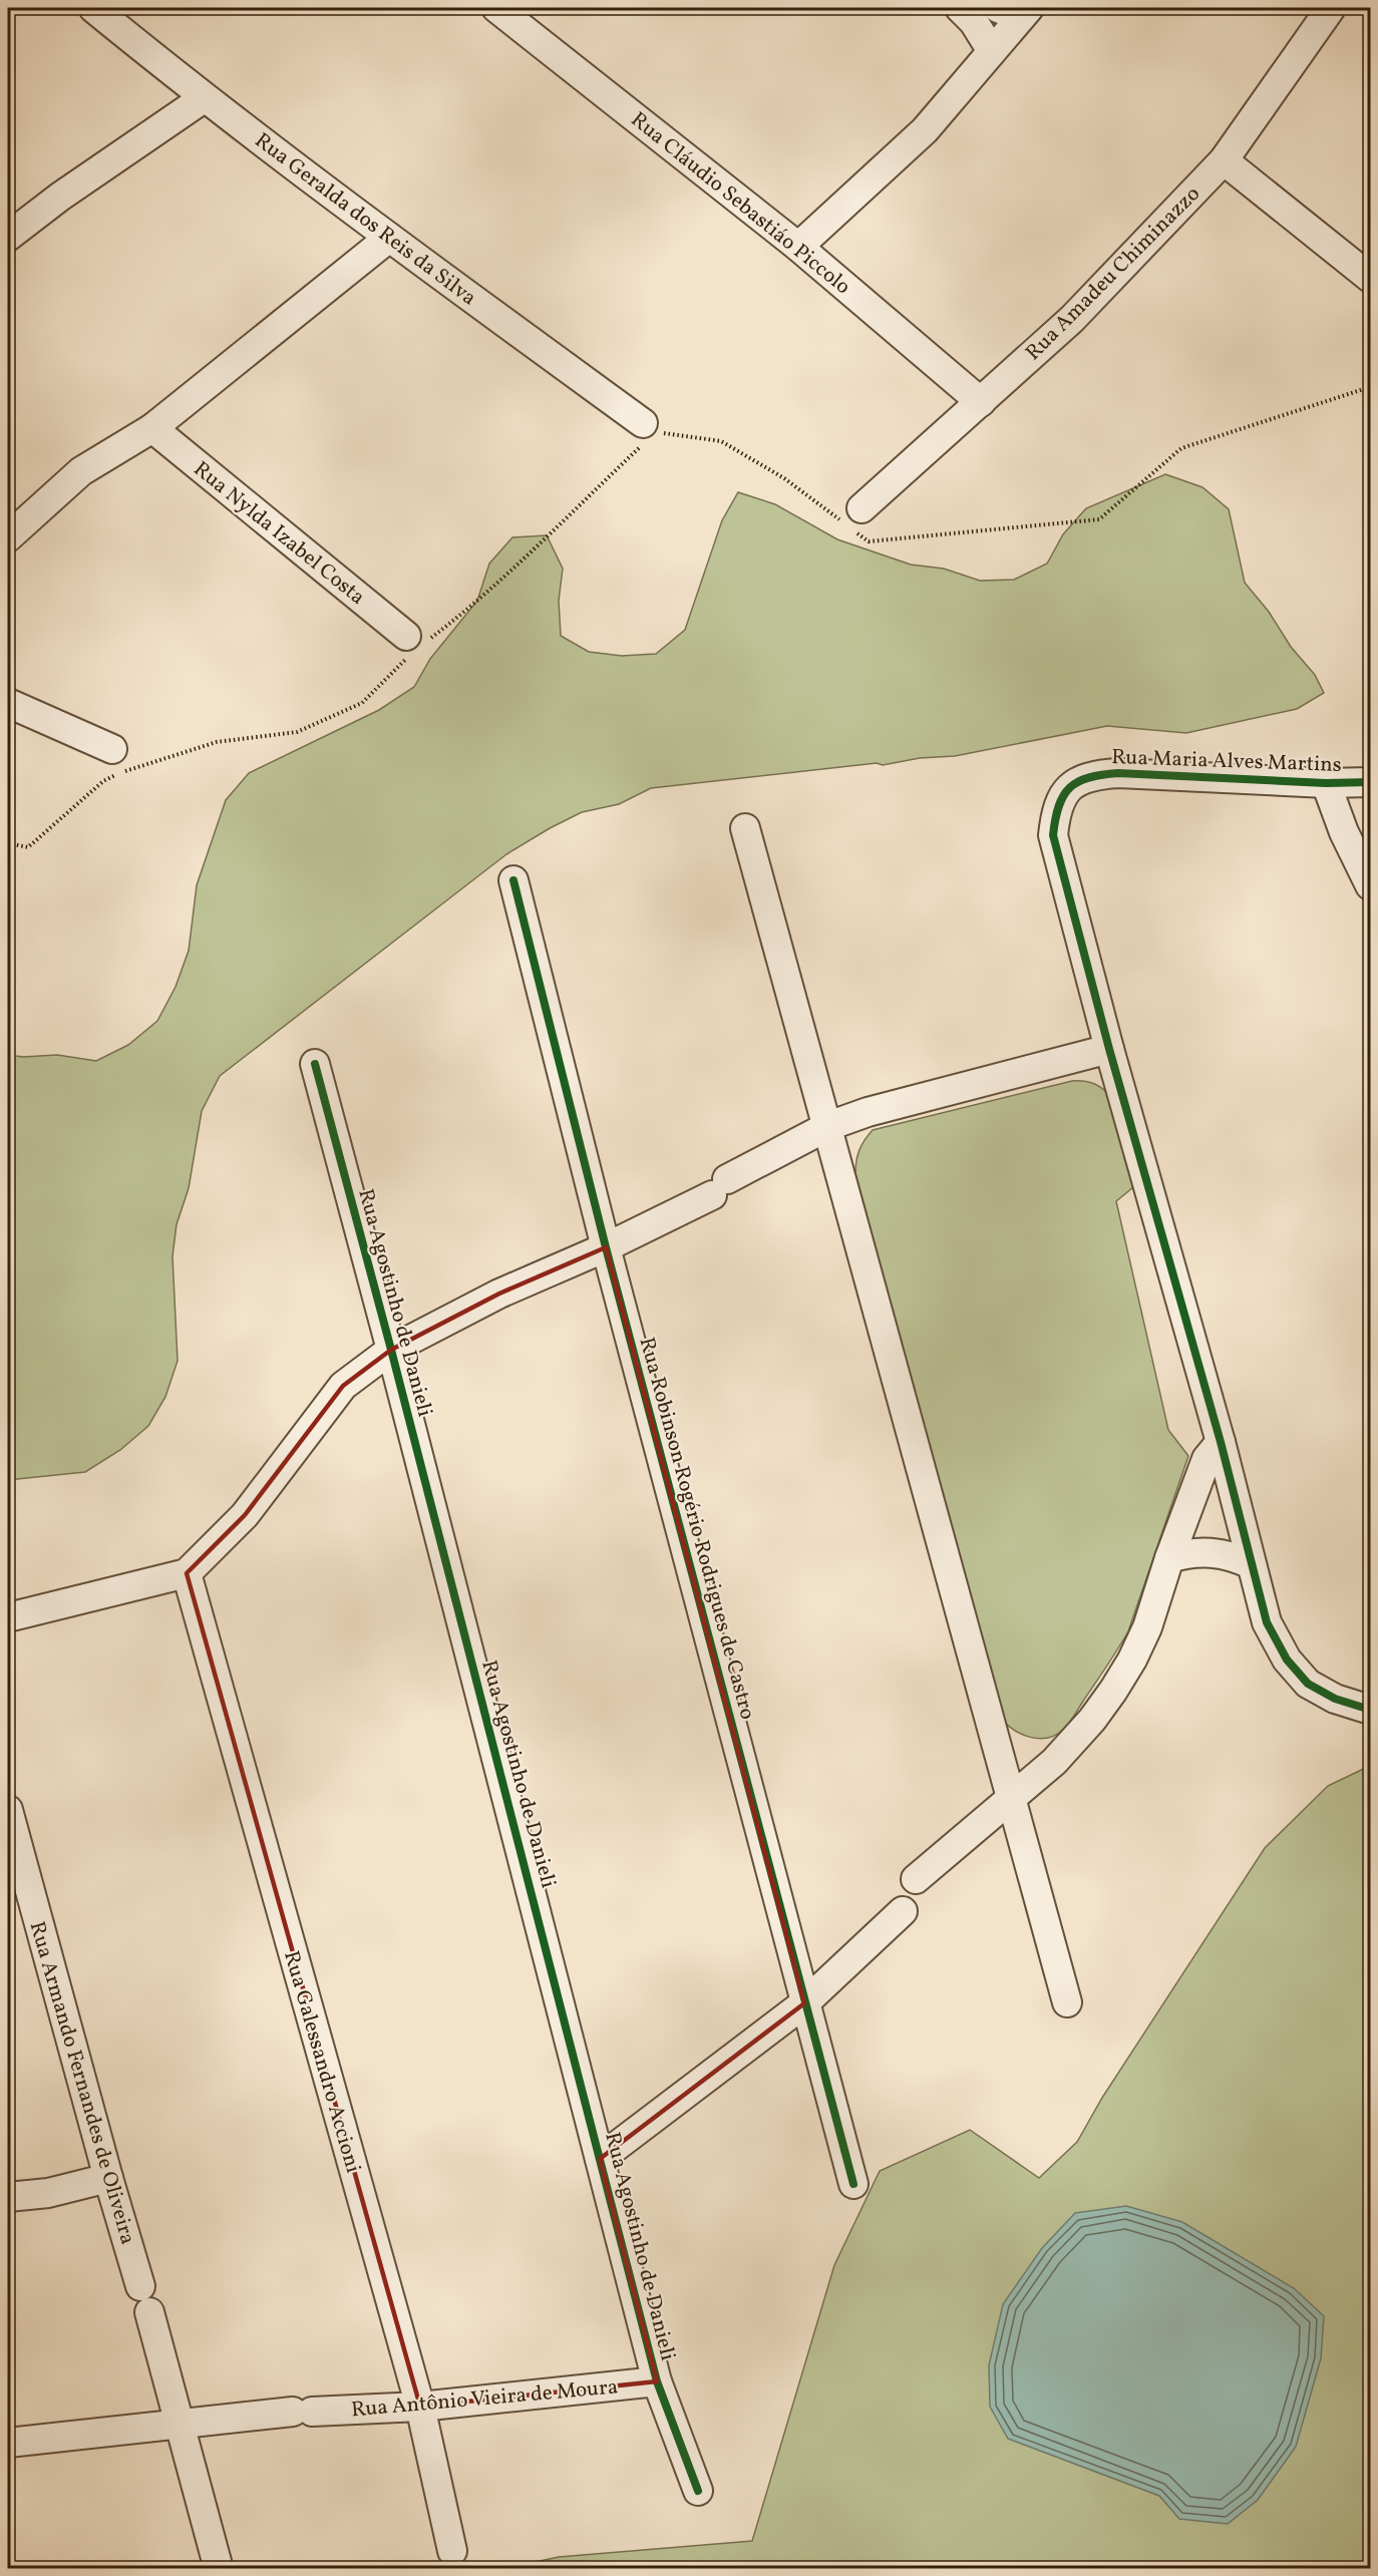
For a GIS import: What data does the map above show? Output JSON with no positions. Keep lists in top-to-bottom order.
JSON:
{
  "streets": {
    "street": [
      "Rua Cláudio Sebastiáo Piccolo",
      "Rua Geralda dos Reis da Silva",
      "Rua Amadeu Chiminazzo",
      "Rua Nylda Izabel Costa",
      "Rua Maria Alves Martins",
      "Rua Agostinho de Danieli",
      "Rua Robinson Rogério Rodrigues de Castro",
      "Rua Galessandro Accioni",
      "Rua Armando Fernandes de Oliveira",
      "Rua Antônio Vieira de Moura"
    ]
  },
  "crossings": [
    ["Rua Cláudio Sebastiáo Piccolo", "Rua Amadeu Chiminazzo"],
    ["Rua Agostinho de Danieli", "Rua Antônio Vieira de Moura"],
    ["Rua Galessandro Accioni", "Rua Antônio Vieira de Moura"],
    ["Rua Armando Fernandes de Oliveira", "Rua Antônio Vieira de Moura"]
  ]
}
